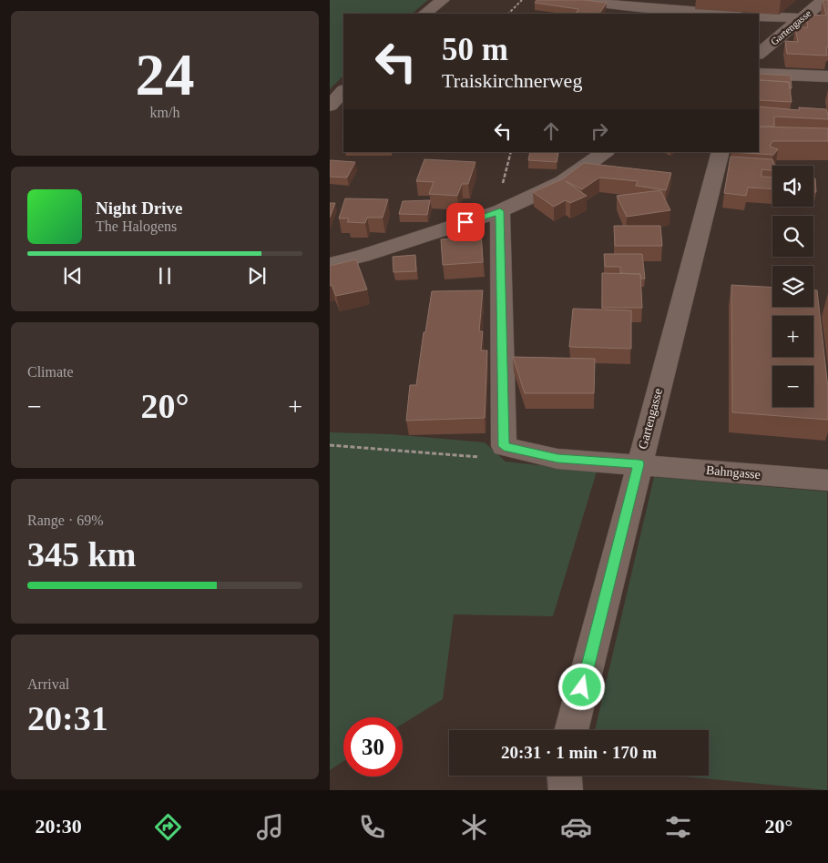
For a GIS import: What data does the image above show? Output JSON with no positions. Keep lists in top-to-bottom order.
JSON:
{
  "streets": {
    "street": ["Gartengasse", "Bahngasse"]
  },
  "crossings": [
    ["Gartengasse", "Bahngasse"]
  ],
  "page": {
    "tile": [
      ["24", "km/h"],
      "Climate",
      ["Range · 69%", "345 km"],
      ["Arrival", "20:31"]
    ],
    "turn": ["50 m", "Traiskirchnerweg"],
    "map_buttons": ["+", "−"],
    "song": ["Night Drive", "The Halogens"],
    "heat": ["−", "20°", "+"],
    "limit": "30",
    "trip": "20:31 · 1 min · 170 m",
    "tabs": ["20:30", "20°"]
  }
}
